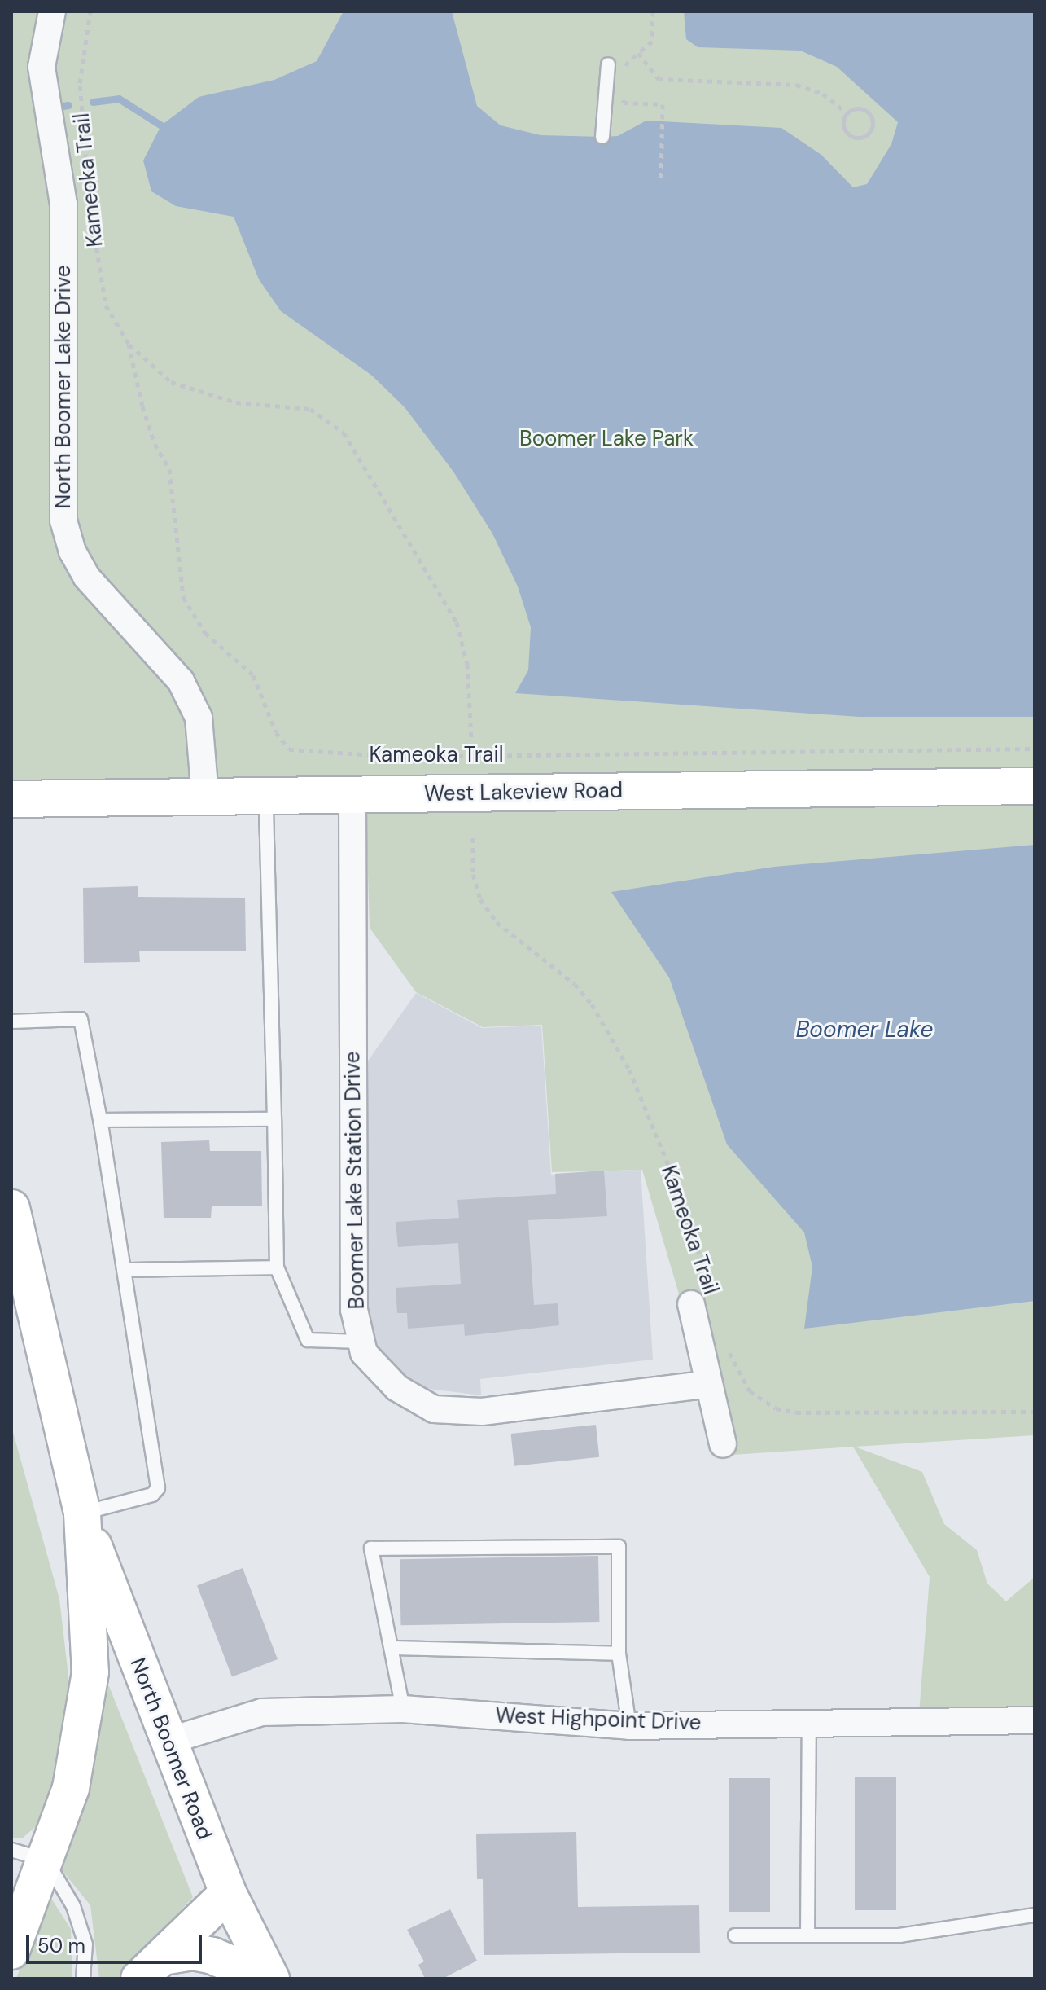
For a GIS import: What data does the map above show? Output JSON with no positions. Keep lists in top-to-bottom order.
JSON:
{
  "streets": {
    "main road": ["West Lakeview Road", "North Boomer Road"],
    "street": ["North Boomer Lake Drive", "Boomer Lake Station Drive", "West Highpoint Drive"],
    "path": ["Kameoka Trail"]
  },
  "crossings": [
    ["North Boomer Lake Drive", "West Lakeview Road"],
    ["West Lakeview Road", "Boomer Lake Station Drive"],
    ["West Highpoint Drive", "North Boomer Road"]
  ],
  "water": ["Boomer Lake"],
  "parks": ["Boomer Lake Park"],
  "scale_bar": "50 m"
}
